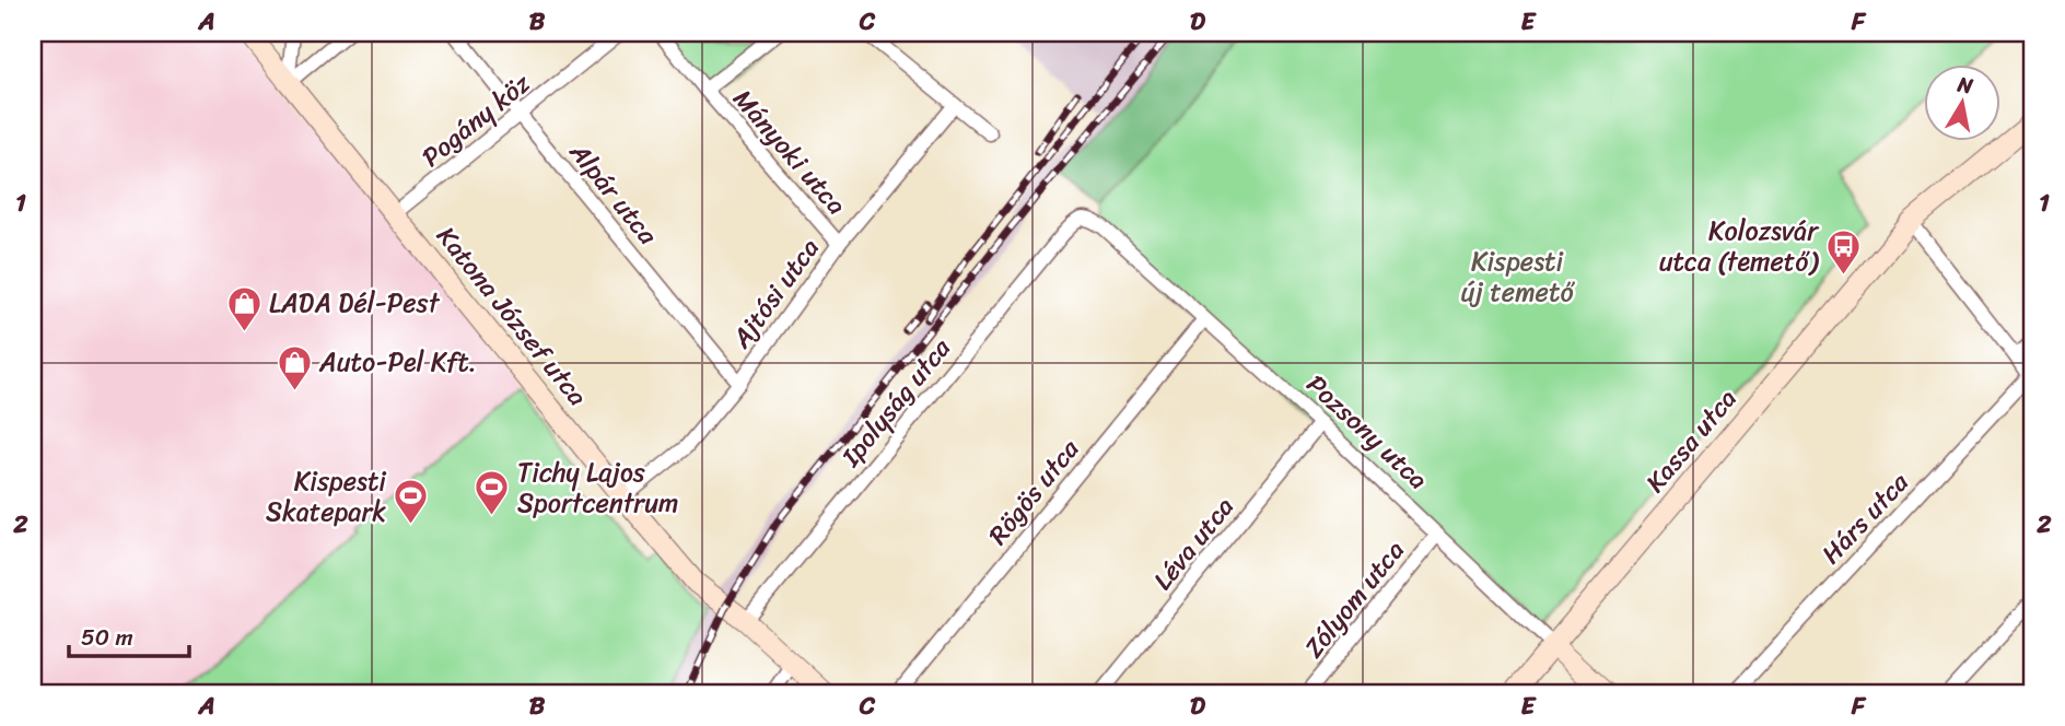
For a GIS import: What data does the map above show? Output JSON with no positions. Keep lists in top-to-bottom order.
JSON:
{
  "streets": {
    "street": [
      "Pogány köz",
      "Mányoki utca",
      "Alpár utca",
      "Ajtósi utca",
      "Katona József utca",
      "Ipolyság utca",
      "Pozsony utca",
      "Kassa utca",
      "Rögös utca",
      "Hárs utca",
      "Léva utca",
      "Zólyom utca"
    ]
  },
  "crossings": [
    ["Pogány köz", "Alpár utca"],
    ["Pogány köz", "Katona József utca"],
    ["Mányoki utca", "Ajtósi utca"],
    ["Alpár utca", "Ajtósi utca"],
    ["Ajtósi utca", "Katona József utca"],
    ["Katona József utca", "Ipolyság utca"],
    ["Ipolyság utca", "Pozsony utca"],
    ["Pozsony utca", "Kassa utca"],
    ["Pozsony utca", "Rögös utca"],
    ["Pozsony utca", "Léva utca"],
    ["Pozsony utca", "Zólyom utca"]
  ],
  "parks": ["Kispesti új temető"],
  "places": {
    "bus stop": ["Kolozsvár utca (temető)"],
    "shop": ["LADA Dél-Pest", "Auto-Pel Kft."],
    "sports": ["Tichy Lajos Sportcentrum", "Kispesti Skatepark"]
  },
  "scale_bar": "50 m",
  "north": "top",
  "grid": {
    "columns": [
      "A",
      "B",
      "C",
      "D",
      "E",
      "F"
    ],
    "rows": ["1", "2"]
  }
}
